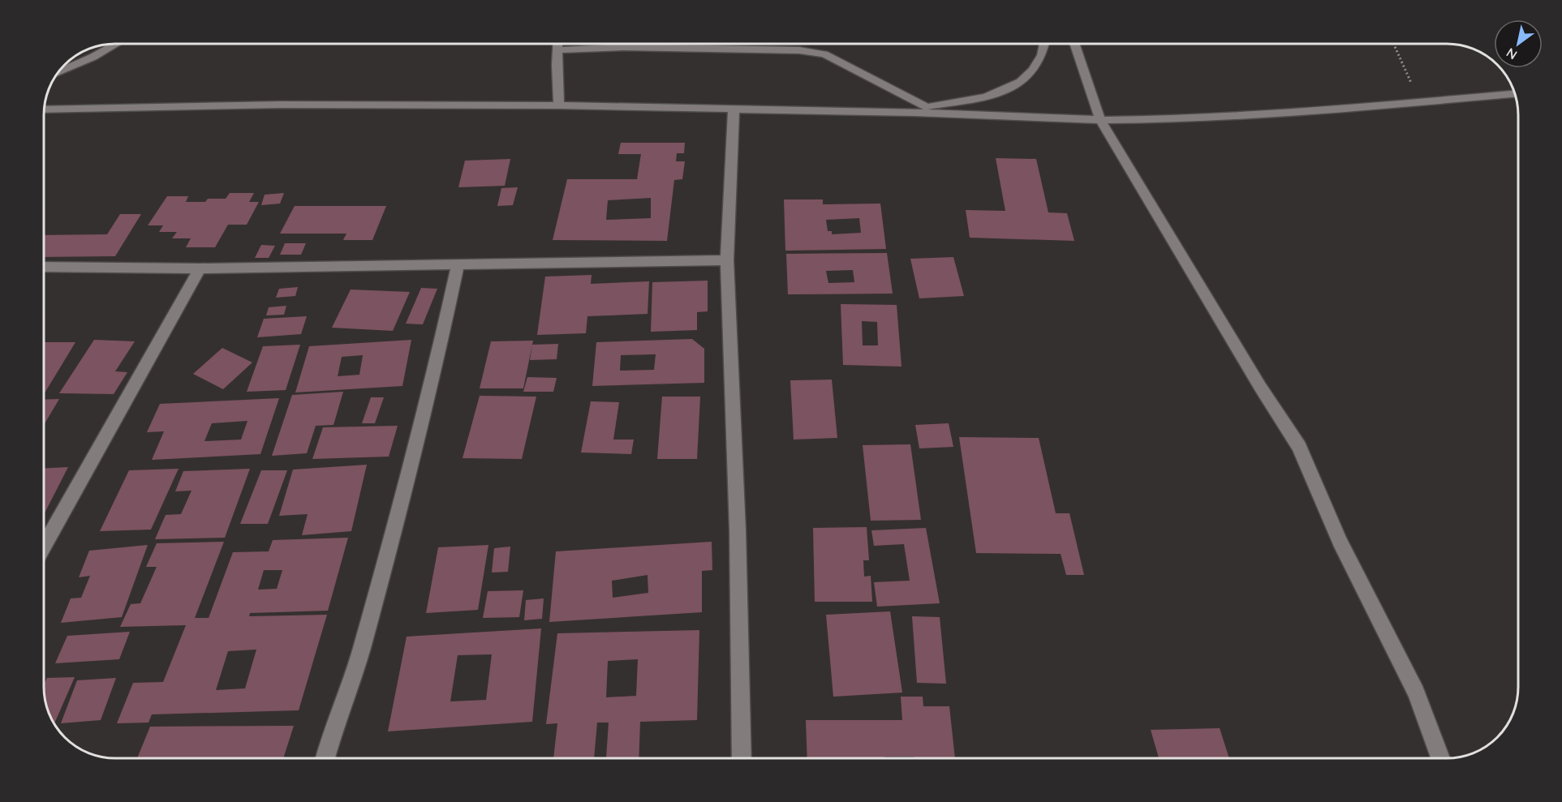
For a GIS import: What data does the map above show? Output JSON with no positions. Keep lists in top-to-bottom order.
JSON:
{
  "north": "bottom left"
}
